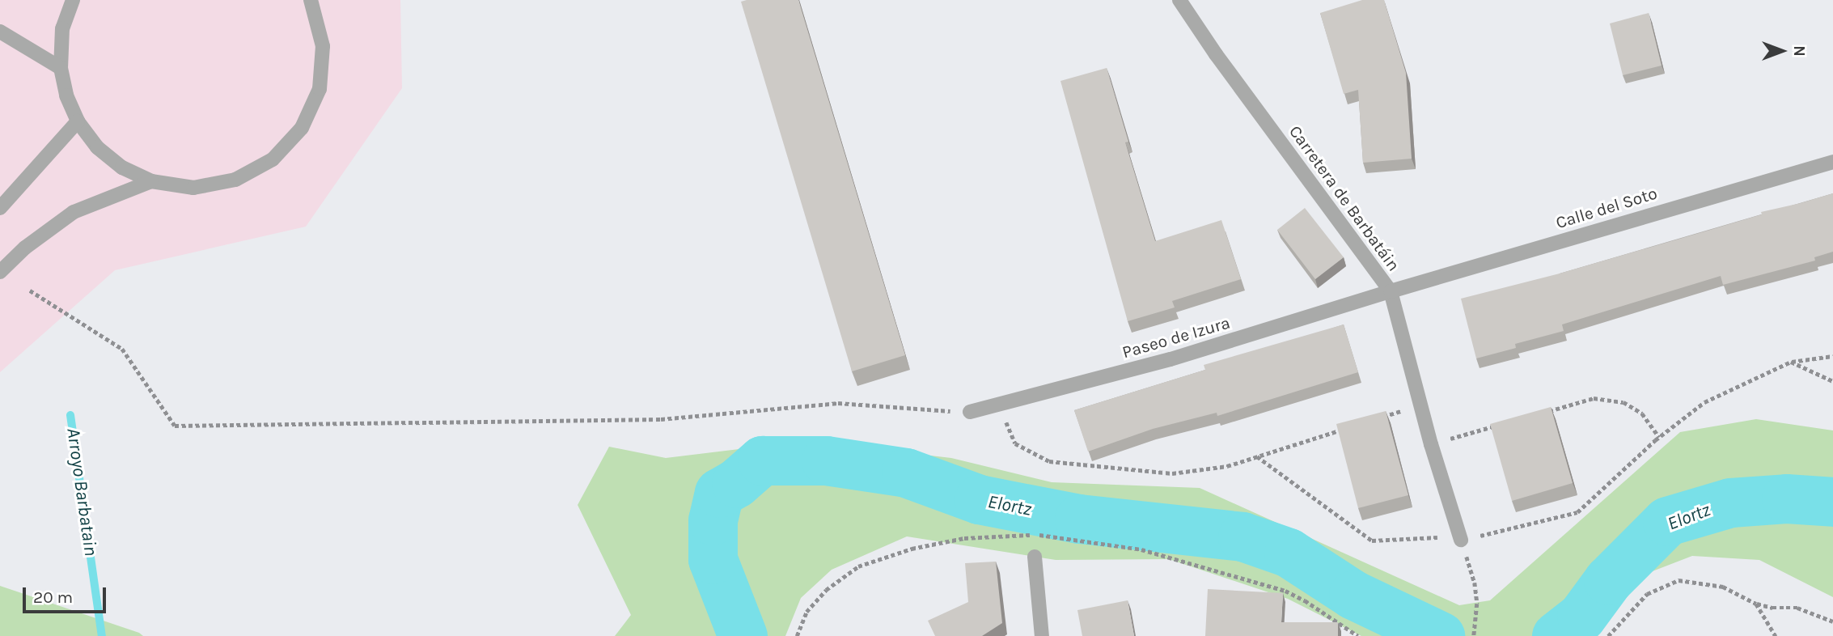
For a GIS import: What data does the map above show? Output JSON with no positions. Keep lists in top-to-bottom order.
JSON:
{
  "streets": {
    "street": ["Carretera de Barbatáin", "Calle del Soto", "Paseo de Izura"]
  },
  "crossings": [
    ["Carretera de Barbatáin", "Calle del Soto"],
    ["Carretera de Barbatáin", "Paseo de Izura"],
    ["Calle del Soto", "Paseo de Izura"]
  ],
  "water": ["Arroyo Barbatain", "Elortz"],
  "scale_bar": "20 m",
  "north": "right"
}
